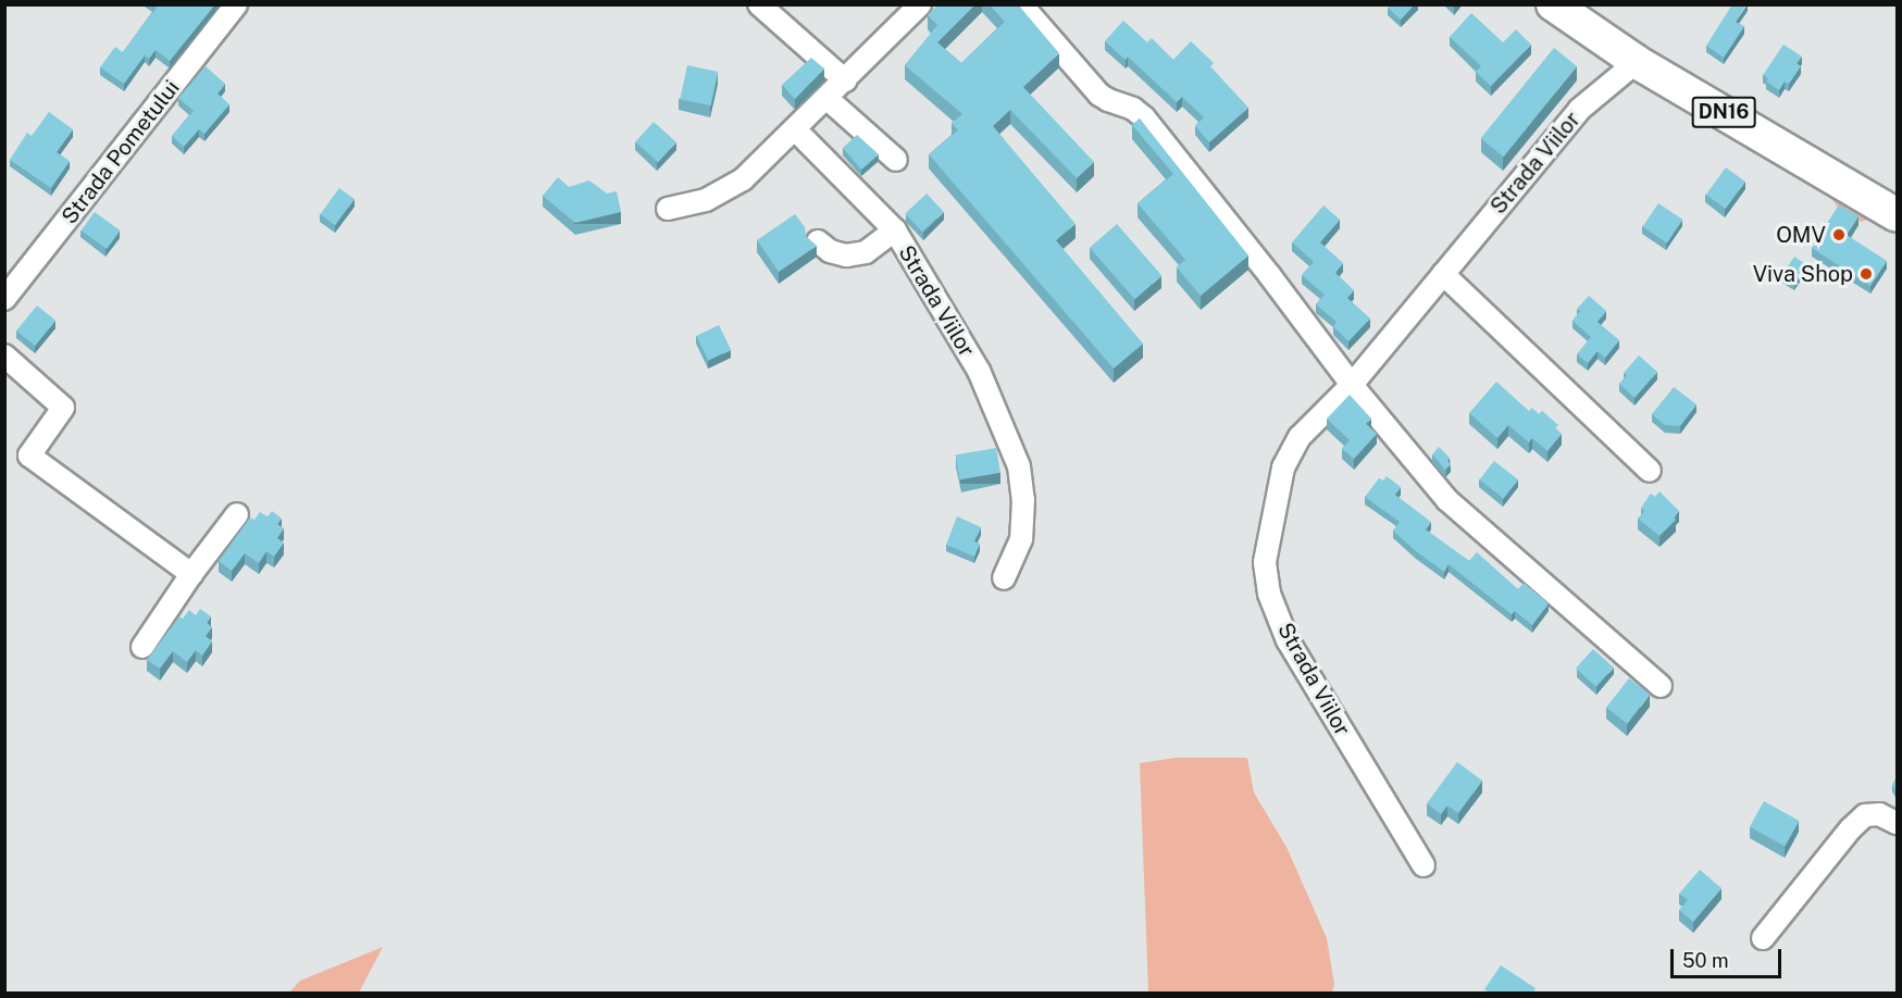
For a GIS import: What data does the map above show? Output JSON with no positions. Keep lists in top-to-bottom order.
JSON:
{
  "streets": {
    "highway": ["DN16"],
    "street": ["Strada Pometului", "Strada Viilor"]
  },
  "crossings": [
    ["DN16", "Strada Viilor"]
  ],
  "places": ["OMV", "Viva Shop"],
  "scale_bar": "50 m"
}
